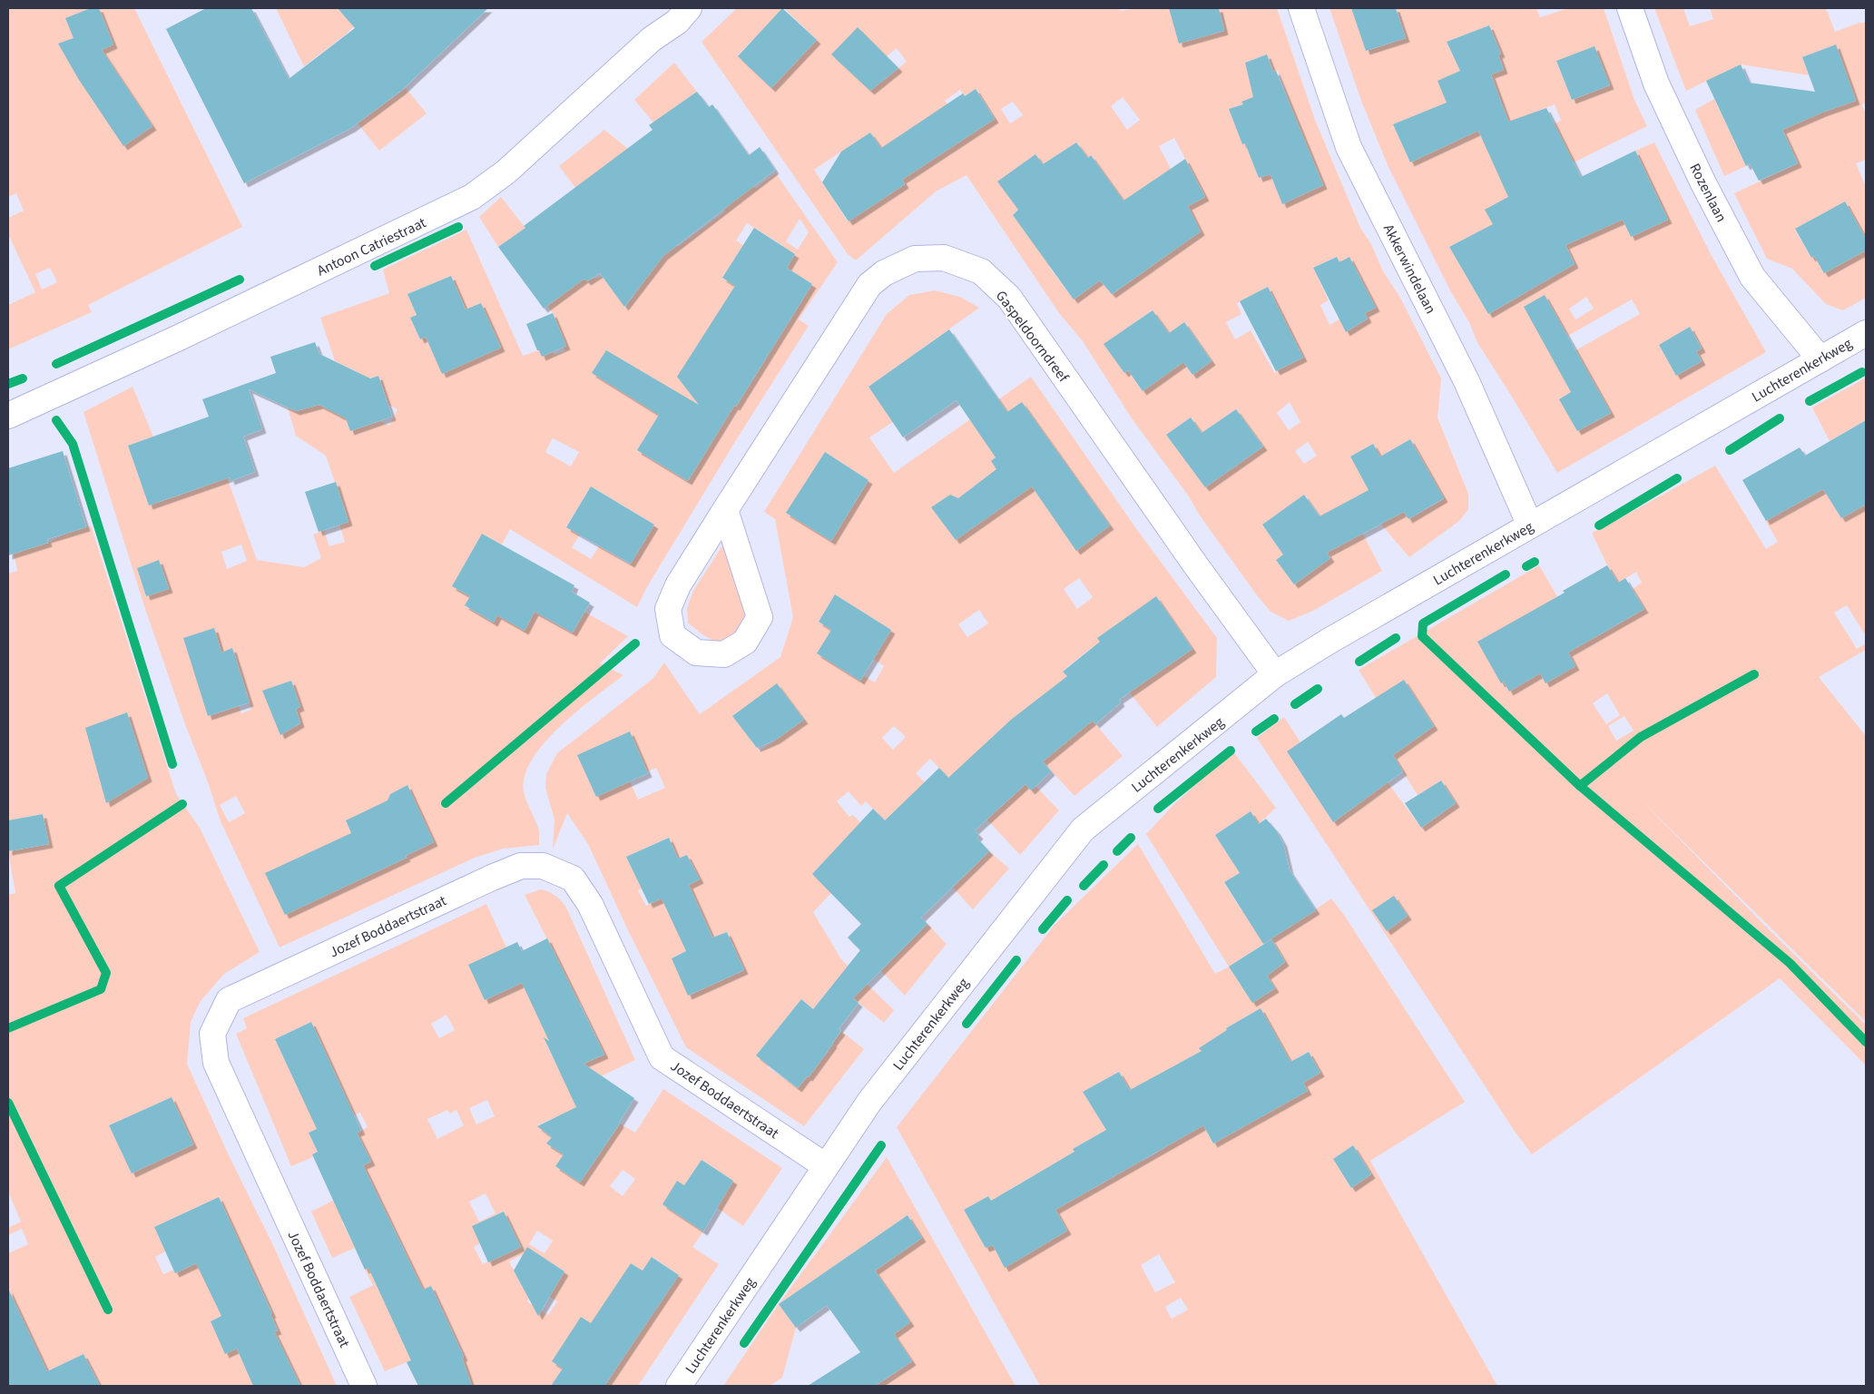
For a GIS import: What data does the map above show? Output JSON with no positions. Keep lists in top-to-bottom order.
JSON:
{
  "streets": {
    "street": [
      "Rozenlaan",
      "Antoon Catriestraat",
      "Akkerwindelaan",
      "Gaspeldoorndreef",
      "Luchterenkerkweg",
      "Jozef Boddaertstraat"
    ]
  },
  "crossings": [
    ["Rozenlaan", "Luchterenkerkweg"],
    ["Akkerwindelaan", "Luchterenkerkweg"],
    ["Gaspeldoorndreef", "Luchterenkerkweg"],
    ["Luchterenkerkweg", "Jozef Boddaertstraat"]
  ]
}
